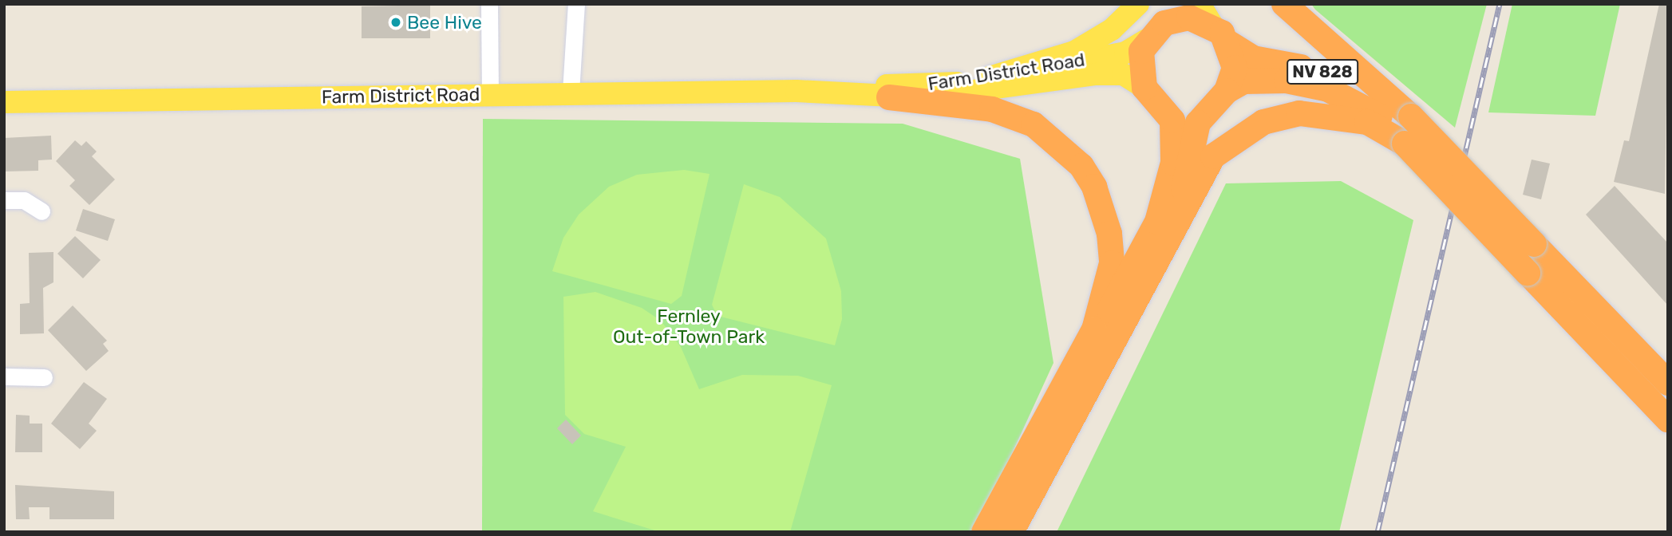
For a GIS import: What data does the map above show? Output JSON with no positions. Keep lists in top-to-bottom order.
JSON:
{
  "streets": {
    "highway": ["NV 828"],
    "main road": ["Farm District Road"]
  },
  "crossings": [
    ["Farm District Road", "NV 828"]
  ],
  "parks": ["Fernley Out-of-Town Park"],
  "places": ["Bee Hive"]
}
